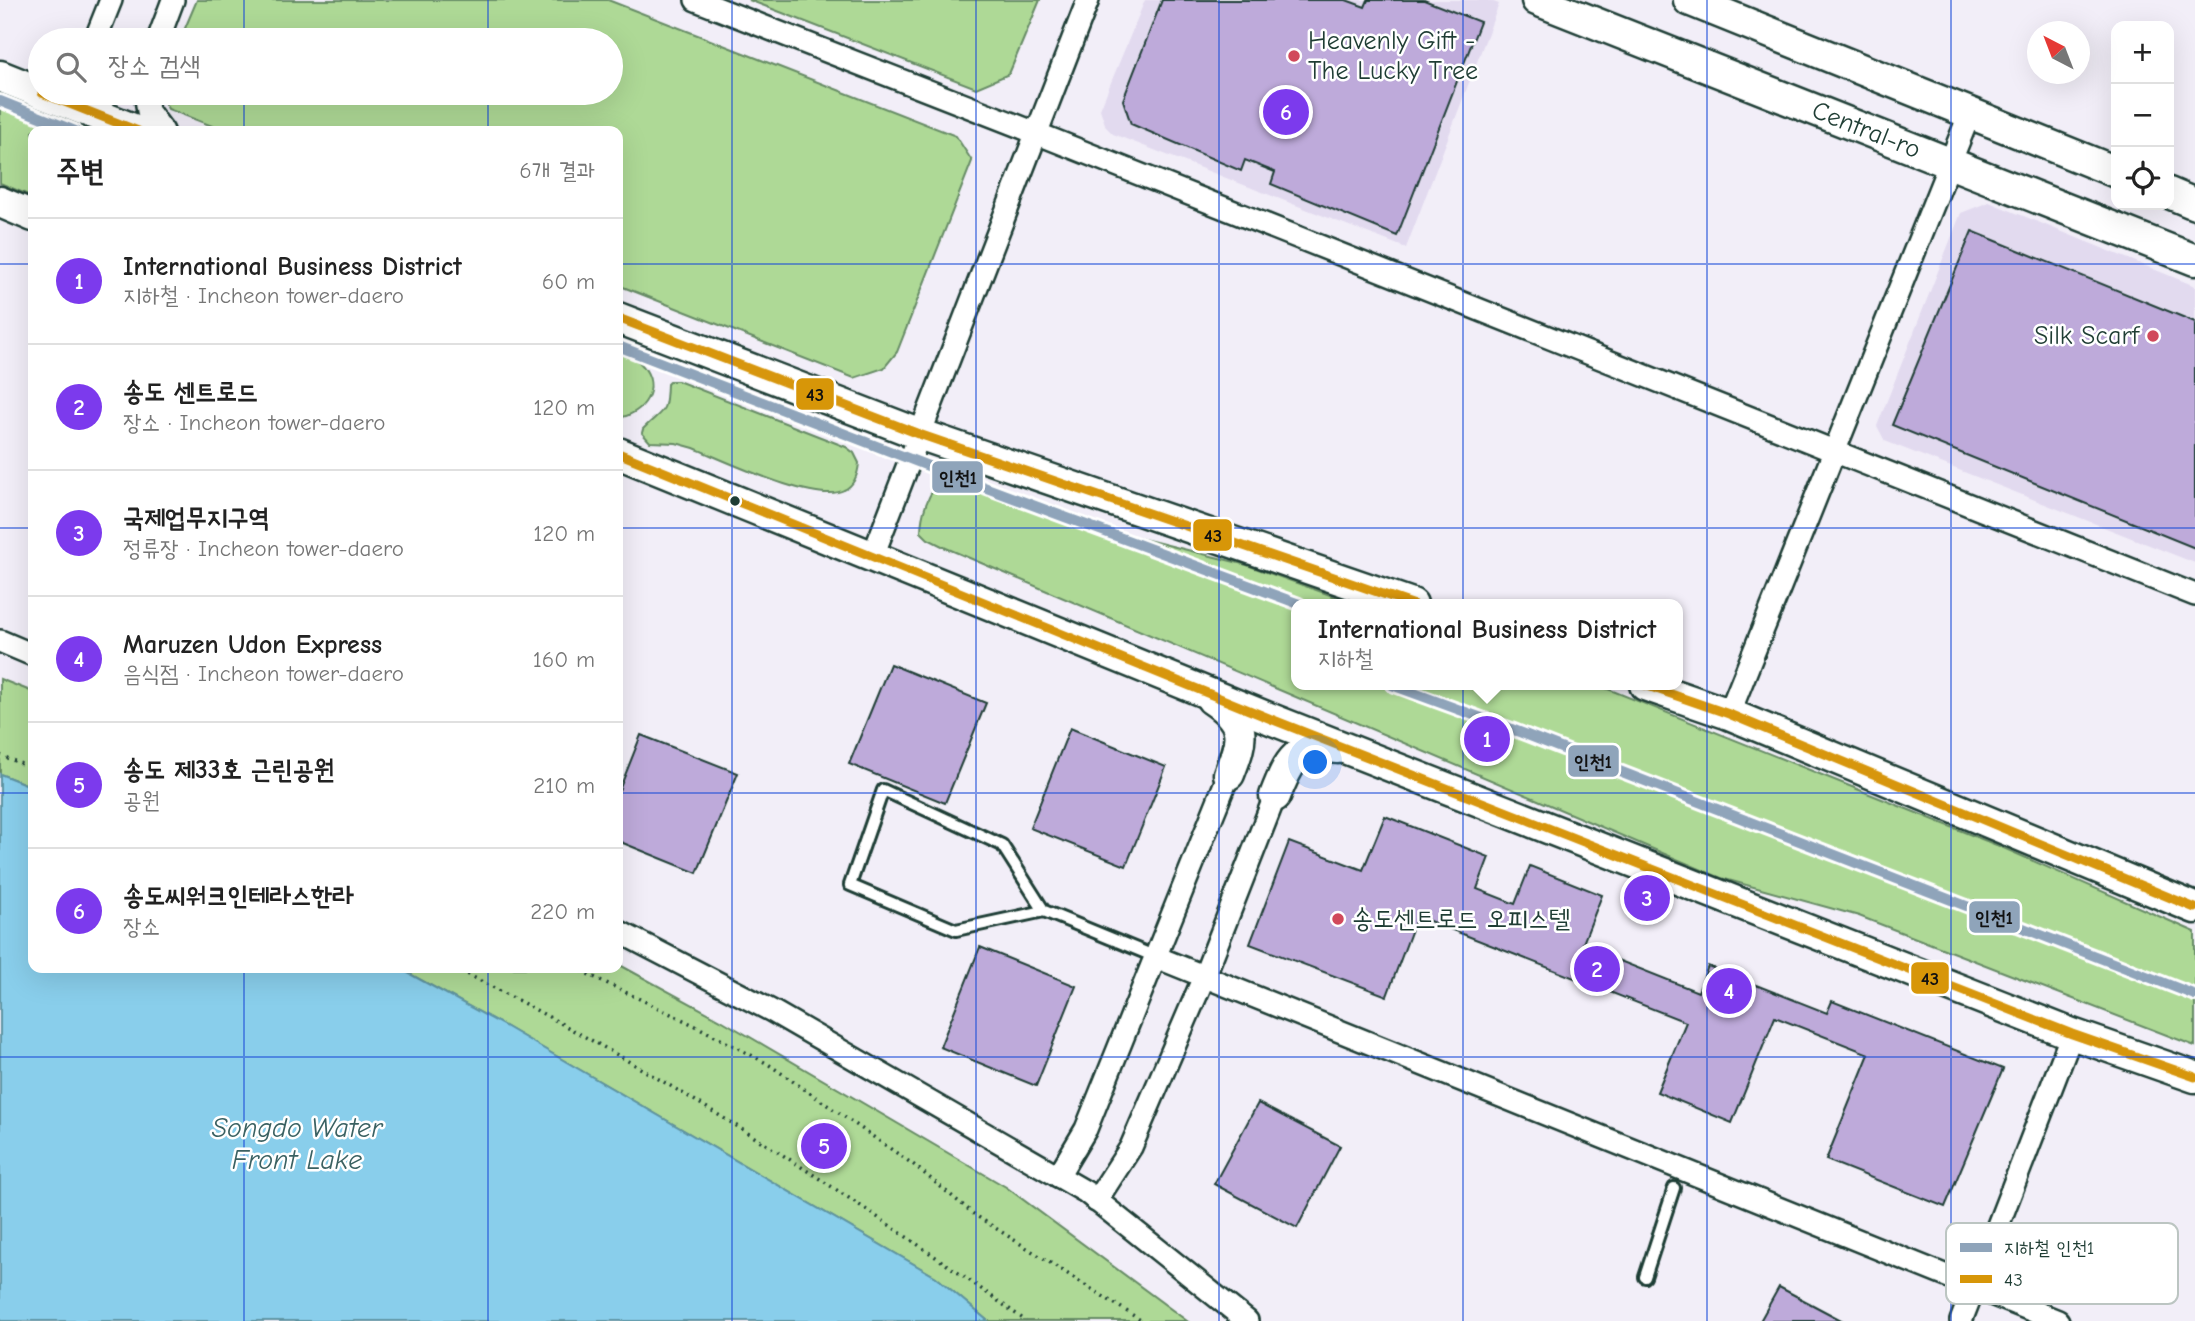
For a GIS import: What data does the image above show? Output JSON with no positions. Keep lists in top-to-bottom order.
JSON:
{
  "streets": {
    "main road": ["Central-ro"]
  },
  "water": ["Songdo Water Front Lake"],
  "places": ["Heavenly Gift - The Lucky Tree", "Silk Scarf", "송도센트로드 오피스텔"],
  "lines": ["metro line 인천1", "transit line 43"],
  "legend": ["지하철 인천1", "43"],
  "north": "top left",
  "page": {
    "map_buttons": ["+", "−"],
    "search": "장소 검색",
    "pins": [
      "6",
      "1",
      "3",
      "2",
      "4",
      "5"
    ],
    "heading": ["주변", "6개 결과"],
    "list": [
      {
        "mark": "1",
        "name": "International Business District",
        "note": "지하철 · Incheon tower-daero",
        "value": "60 m"
      },
      {
        "mark": "2",
        "name": "송도 센트로드",
        "note": "장소 · Incheon tower-daero",
        "value": "120 m"
      },
      {
        "mark": "3",
        "name": "국제업무지구역",
        "note": "정류장 · Incheon tower-daero",
        "value": "120 m"
      },
      {
        "mark": "4",
        "name": "Maruzen Udon Express",
        "note": "음식점 · Incheon tower-daero",
        "value": "160 m"
      },
      {
        "mark": "5",
        "name": "송도 제33호 근린공원",
        "note": "공원",
        "value": "210 m"
      },
      {
        "mark": "6",
        "name": "송도씨워크인테라스한라",
        "note": "장소",
        "value": "220 m"
      }
    ],
    "popup": ["International Business District", "지하철"]
  }
}
